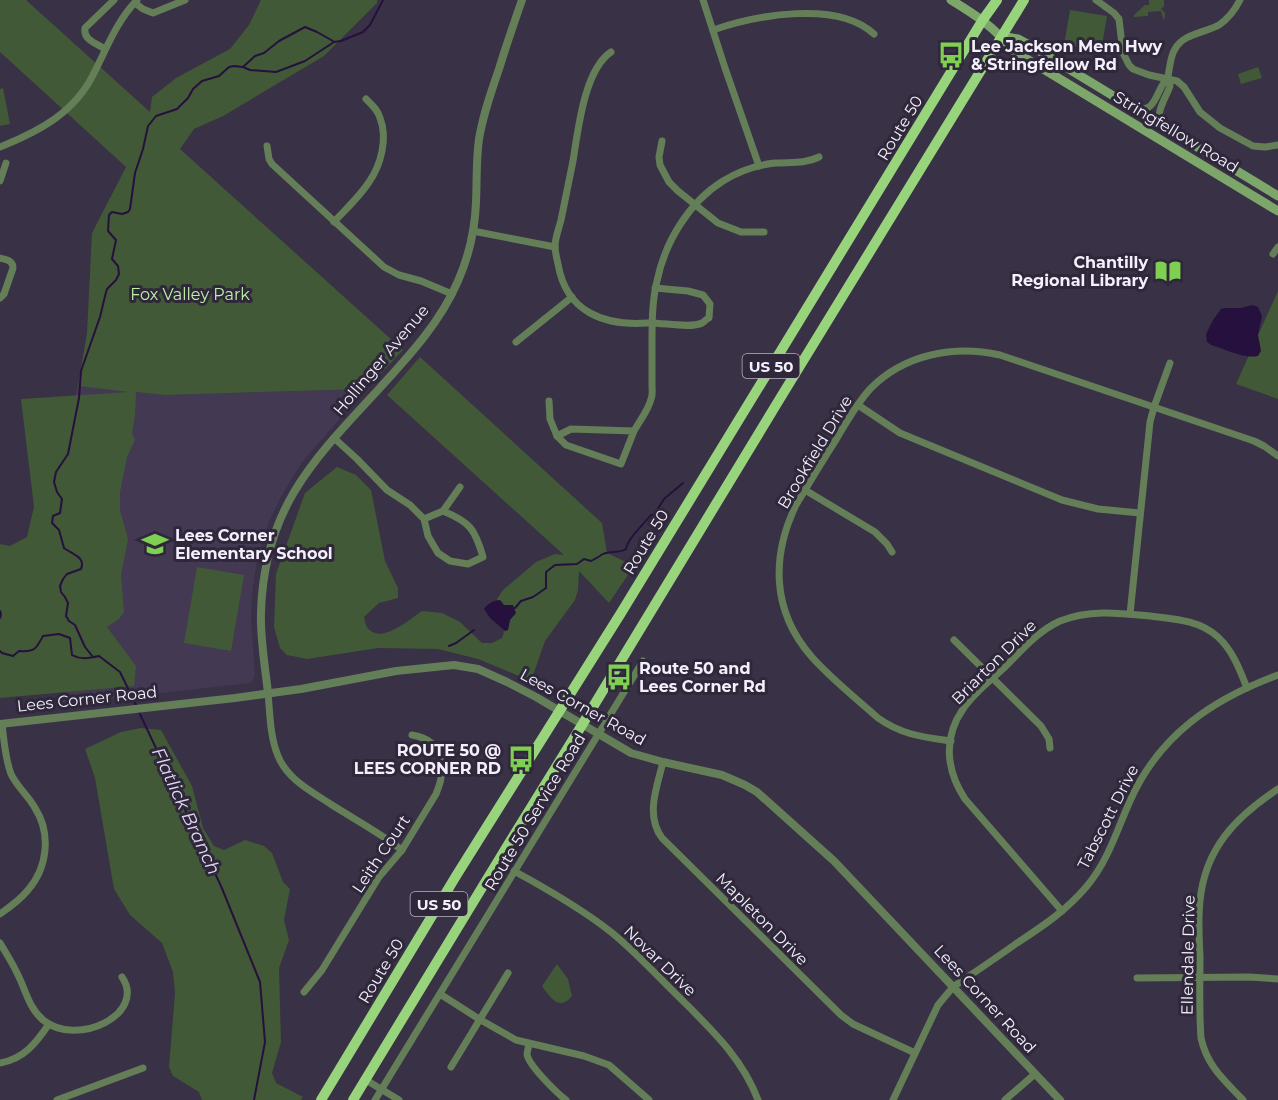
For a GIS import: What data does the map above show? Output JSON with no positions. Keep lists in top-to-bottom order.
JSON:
{
  "streets": {
    "highway": ["Route 50", "US 50"],
    "main road": ["Stringfellow Road"],
    "street": [
      "Hollinger Avenue",
      "Brookfield Drive",
      "Briarton Drive",
      "Lees Corner Road",
      "Route 50 Service Road",
      "Tabscott Drive",
      "Leith Court",
      "Mapleton Drive",
      "Ellendale Drive",
      "Novar Drive"
    ]
  },
  "crossings": [
    ["Route 50", "Stringfellow Road"],
    ["Route 50", "Lees Corner Road"],
    ["Stringfellow Road", "US 50"],
    ["Hollinger Avenue", "Lees Corner Road"],
    ["US 50", "Lees Corner Road"],
    ["Brookfield Drive", "Briarton Drive"],
    ["Briarton Drive", "Tabscott Drive"],
    ["Lees Corner Road", "Route 50 Service Road"],
    ["Lees Corner Road", "Tabscott Drive"],
    ["Lees Corner Road", "Mapleton Drive"],
    ["Route 50 Service Road", "Novar Drive"],
    ["Tabscott Drive", "Mapleton Drive"]
  ],
  "water": ["Flatlick Branch"],
  "parks": ["Fox Valley Park"],
  "places": {
    "bus stop": ["Lee Jackson Mem Hwy & Stringfellow Rd", "Route 50 and Lees Corner Rd", "ROUTE 50 @ LEES CORNER RD"],
    "library": ["Chantilly Regional Library"],
    "school or university": ["Lees Corner Elementary School"]
  }
}
